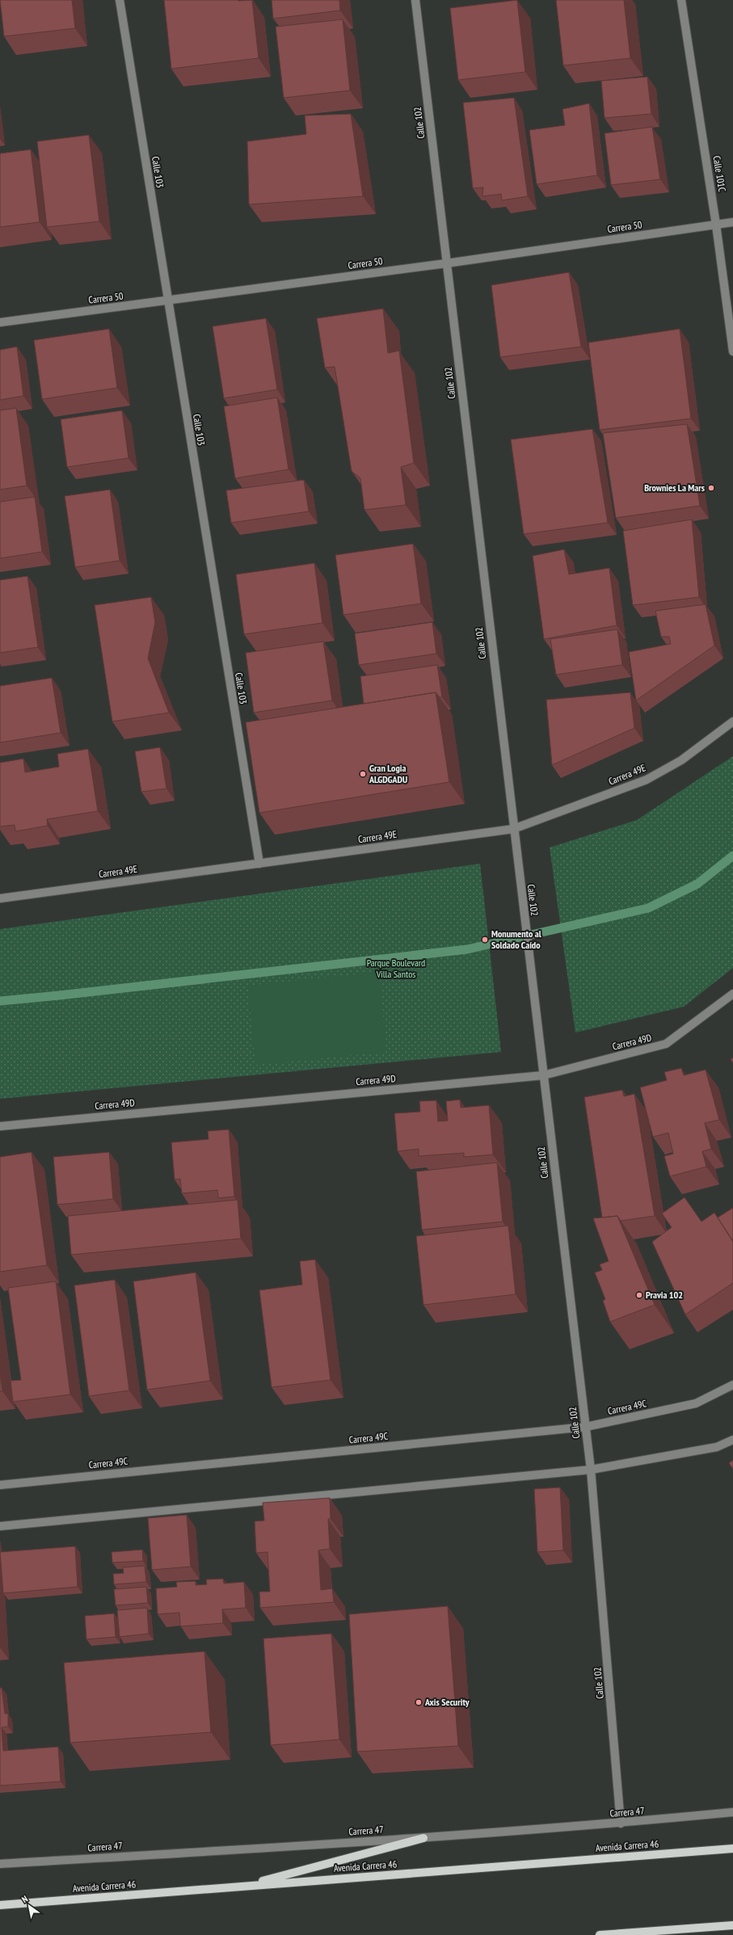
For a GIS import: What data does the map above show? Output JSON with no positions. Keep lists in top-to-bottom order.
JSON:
{
  "streets": {
    "main road": ["Avenida Carrera 46"],
    "street": [
      "Calle 102",
      "Calle 103",
      "Calle 101C",
      "Carrera 50",
      "Carrera 49E",
      "Carrera 49D",
      "Carrera 49C",
      "Carrera 47"
    ]
  },
  "crossings": [
    ["Calle 102", "Carrera 50"],
    ["Calle 102", "Carrera 49E"],
    ["Calle 102", "Carrera 49D"],
    ["Calle 102", "Carrera 49C"],
    ["Calle 102", "Carrera 47"],
    ["Calle 103", "Carrera 50"],
    ["Calle 103", "Carrera 49E"],
    ["Calle 101C", "Carrera 50"]
  ],
  "parks": ["Parque Boulevard Villa Santos"],
  "places": [
    "Brownies La Mars",
    "Gran Logia ALGDGADU",
    "Monumento al Soldado Caído",
    "Pravia 102",
    "Axis Security"
  ],
  "north": "top left"
}
